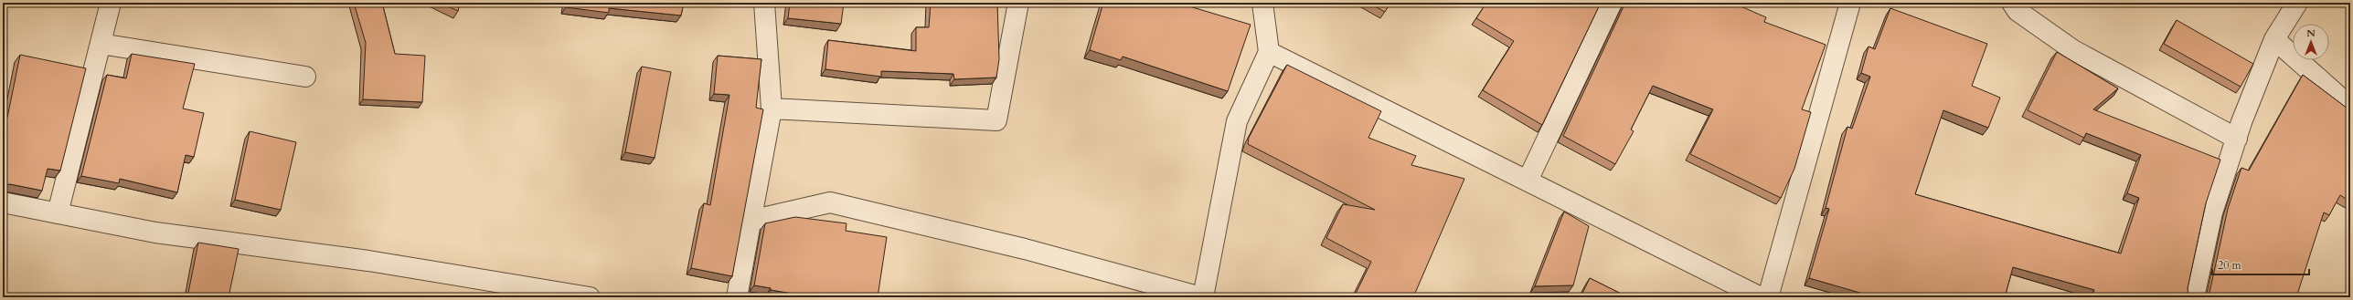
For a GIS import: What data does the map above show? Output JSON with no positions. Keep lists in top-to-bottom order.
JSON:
{
  "scale_bar": "20 m",
  "north": "top"
}
